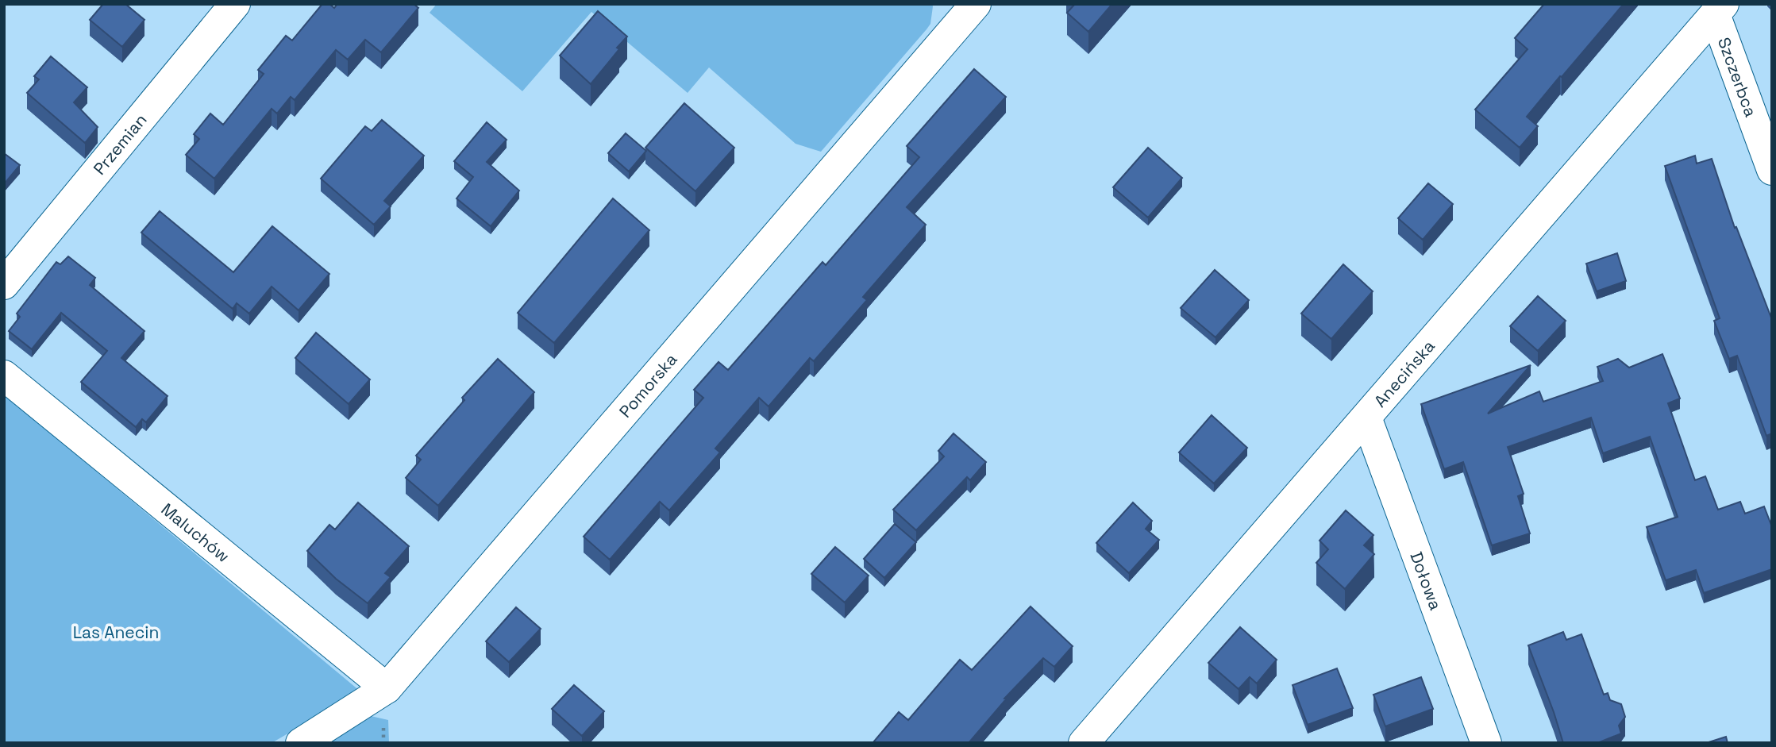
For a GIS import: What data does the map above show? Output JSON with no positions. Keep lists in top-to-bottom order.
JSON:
{
  "streets": {
    "street": [
      "Szczerbca",
      "Przemian",
      "Anecińska",
      "Pomorska",
      "Maluchów",
      "Dołowa"
    ]
  },
  "crossings": [
    ["Szczerbca", "Anecińska"],
    ["Anecińska", "Dołowa"],
    ["Pomorska", "Maluchów"]
  ],
  "parks": ["Las Anecin"]
}
